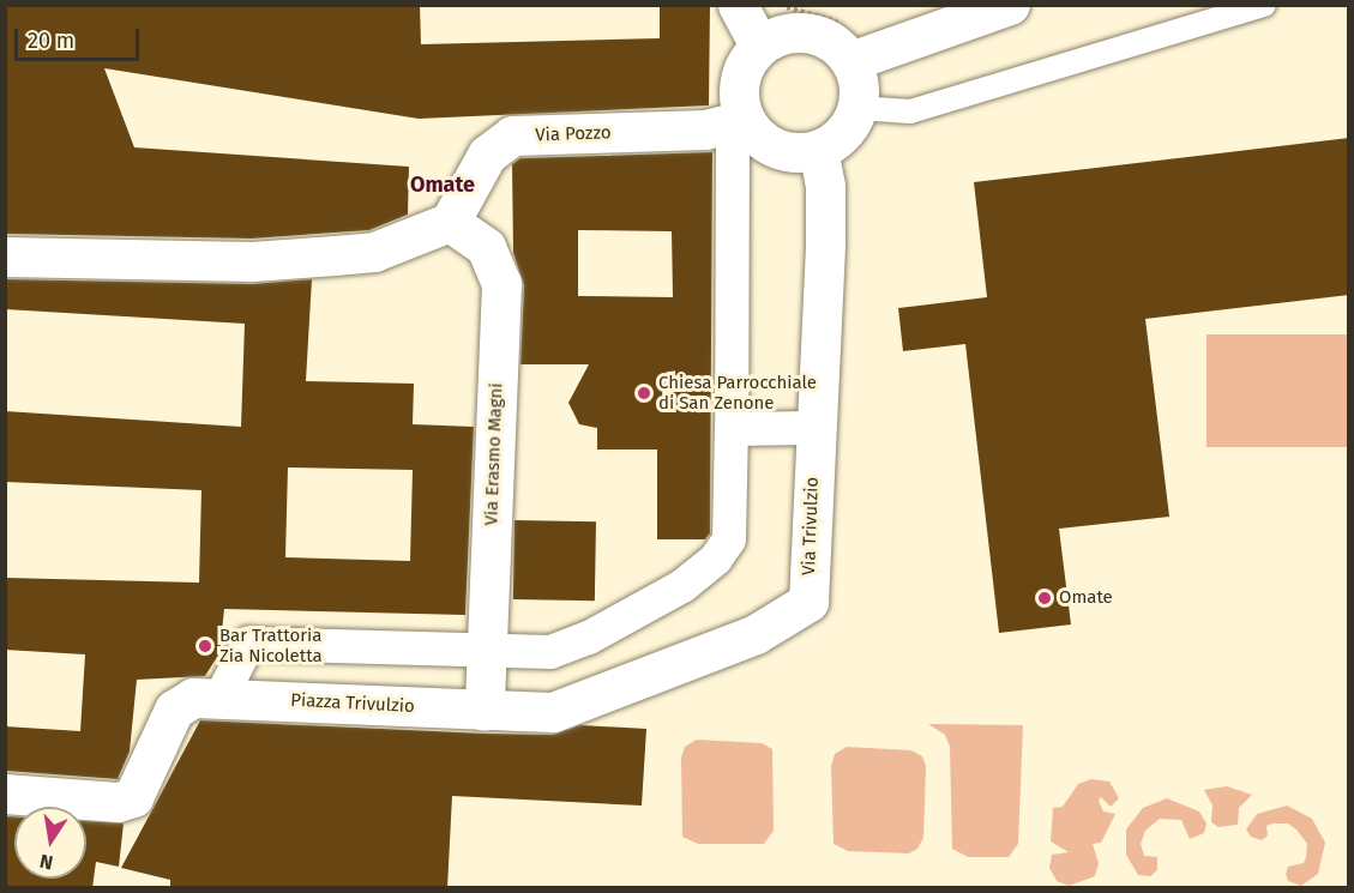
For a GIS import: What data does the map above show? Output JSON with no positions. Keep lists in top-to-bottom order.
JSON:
{
  "streets": {
    "street": [
      "Via Pozzo",
      "Via Erasmo Magni",
      "Via Trivulzio",
      "Piazza Trivulzio"
    ]
  },
  "crossings": [
    ["Via Pozzo", "Via Erasmo Magni"],
    ["Via Pozzo", "Via Trivulzio"],
    ["Via Erasmo Magni", "Via Trivulzio"],
    ["Via Erasmo Magni", "Piazza Trivulzio"],
    ["Via Trivulzio", "Piazza Trivulzio"]
  ],
  "districts": ["Omate"],
  "places": ["Chiesa Parrocchiale di San Zenone", "Omate", "Bar Trattoria Zia Nicoletta"],
  "scale_bar": "20 m",
  "north": "bottom"
}
